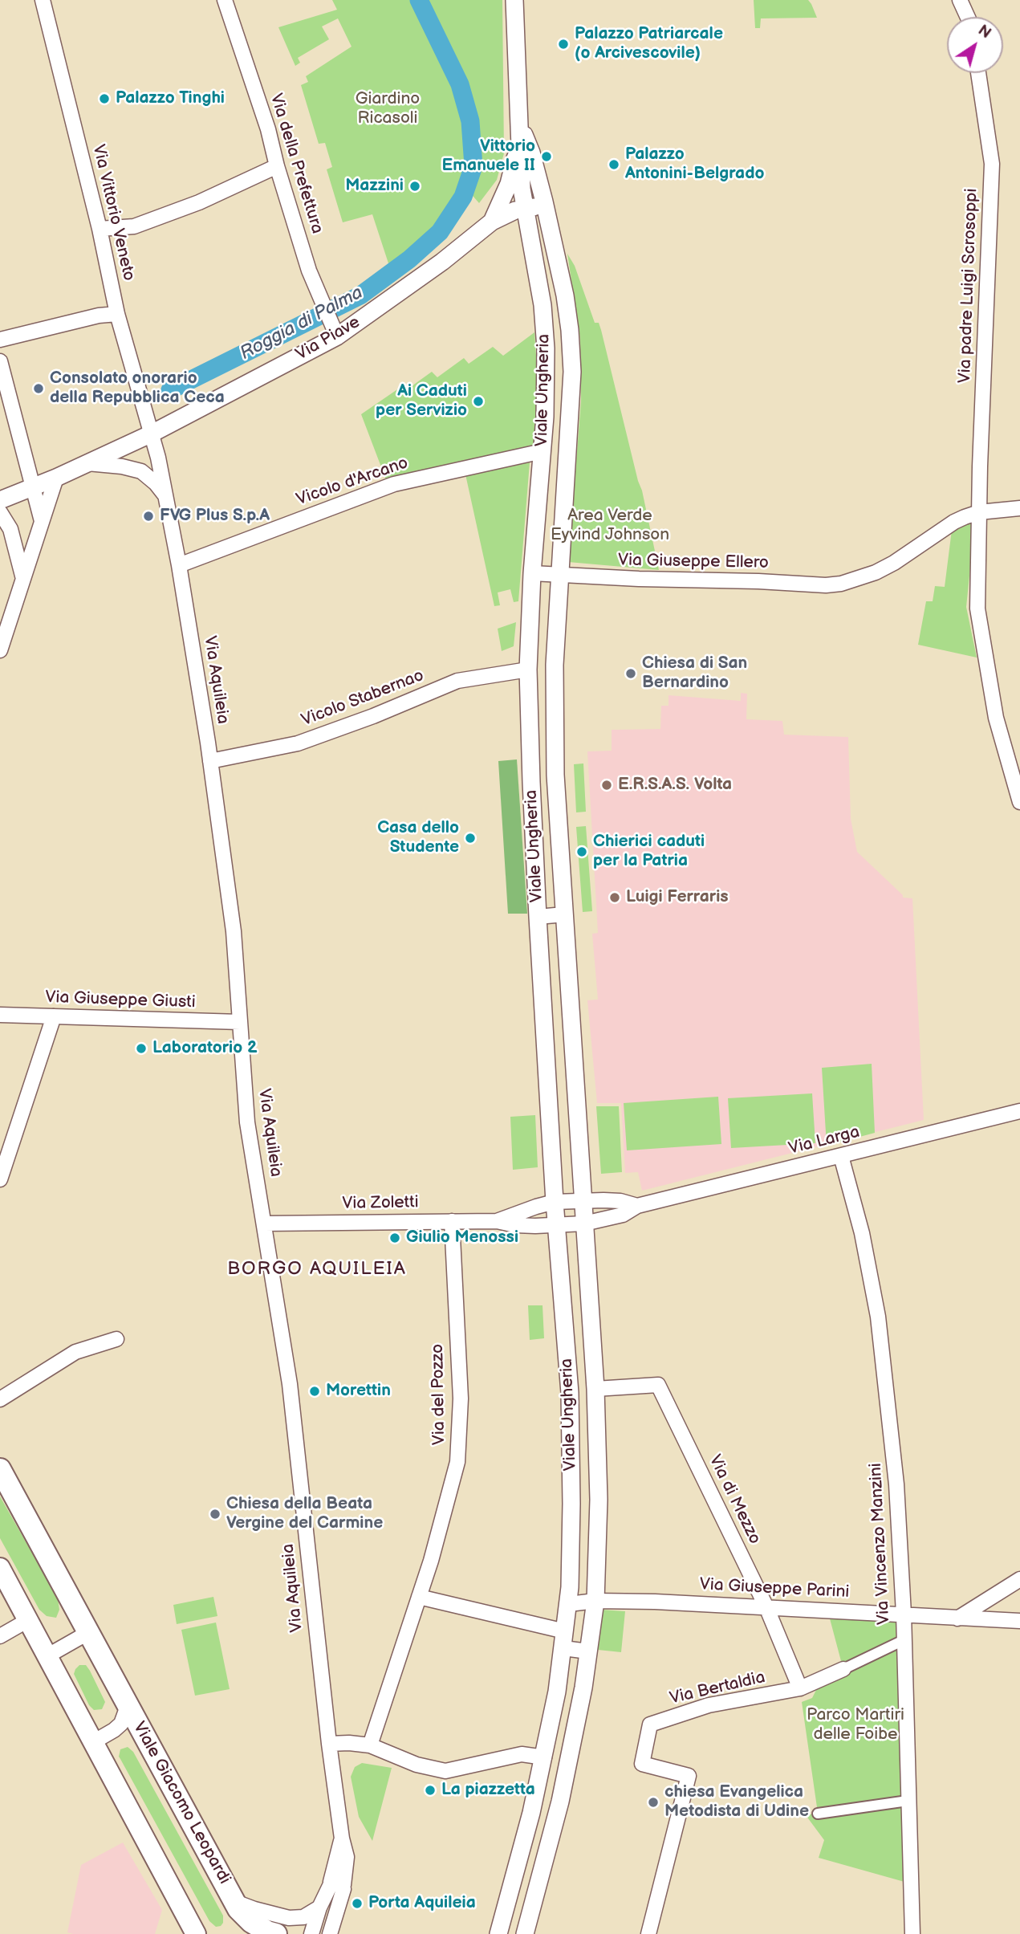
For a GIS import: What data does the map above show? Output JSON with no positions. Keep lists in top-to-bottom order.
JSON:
{
  "streets": {
    "main road": ["Viale Giacomo Leopardi"],
    "street": [
      "Via della Prefettura",
      "Via Vittorio Veneto",
      "Via padre Luigi Scrosoppi",
      "Via Piave",
      "Viale Ungheria",
      "Vicolo d'Arcano",
      "Via Giuseppe Ellero",
      "Via Aquileia",
      "Vicolo Stabernao",
      "Via Giuseppe Giusti",
      "Via Larga",
      "Via Zoletti",
      "Via del Pozzo",
      "Via di Mezzo",
      "Via Vincenzo Manzini",
      "Via Giuseppe Parini",
      "Via Bertaldia"
    ]
  },
  "crossings": [
    ["Via della Prefettura", "Via Piave"],
    ["Via Vittorio Veneto", "Via Piave"],
    ["Via Vittorio Veneto", "Via Aquileia"],
    ["Via padre Luigi Scrosoppi", "Via Giuseppe Ellero"],
    ["Via Piave", "Via Aquileia"],
    ["Viale Ungheria", "Vicolo d'Arcano"],
    ["Viale Ungheria", "Via Giuseppe Ellero"],
    ["Viale Ungheria", "Vicolo Stabernao"],
    ["Viale Ungheria", "Via Larga"],
    ["Viale Ungheria", "Via Zoletti"],
    ["Viale Ungheria", "Via di Mezzo"],
    ["Viale Ungheria", "Via Giuseppe Parini"],
    ["Vicolo d'Arcano", "Via Aquileia"],
    ["Via Aquileia", "Vicolo Stabernao"],
    ["Via Aquileia", "Via Giuseppe Giusti"],
    ["Via Aquileia", "Via Zoletti"],
    ["Via Larga", "Via Vincenzo Manzini"],
    ["Via Zoletti", "Via del Pozzo"],
    ["Via di Mezzo", "Via Giuseppe Parini"],
    ["Via di Mezzo", "Via Bertaldia"],
    ["Via Vincenzo Manzini", "Via Giuseppe Parini"]
  ],
  "districts": ["BORGO AQUILEIA"],
  "water": ["Roggia di Palma"],
  "parks": ["Giardino Ricasoli", "Area Verde Eyvind Johnson", "Parco Martiri delle Foibe"],
  "places": [
    "Palazzo Patriarcale (o Arcivescovile)",
    "Palazzo Tinghi",
    "Vittorio Emanuele II",
    "Palazzo Antonini-Belgrado",
    "Mazzini",
    "Consolato onorario della Repubblica Ceca",
    "Ai Caduti per Servizio",
    "FVG Plus S.p.A",
    "Chiesa di San Bernardino",
    "E.R.S.A.S. Volta",
    "Casa dello Studente",
    "Chierici caduti per la Patria",
    "Luigi Ferraris",
    "Laboratorio 2",
    "Giulio Menossi",
    "Morettin",
    "Chiesa della Beata Vergine del Carmine",
    "La piazzetta",
    "chiesa Evangelica Metodista di Udine",
    "Porta Aquileia"
  ],
  "north": "top right"
}
